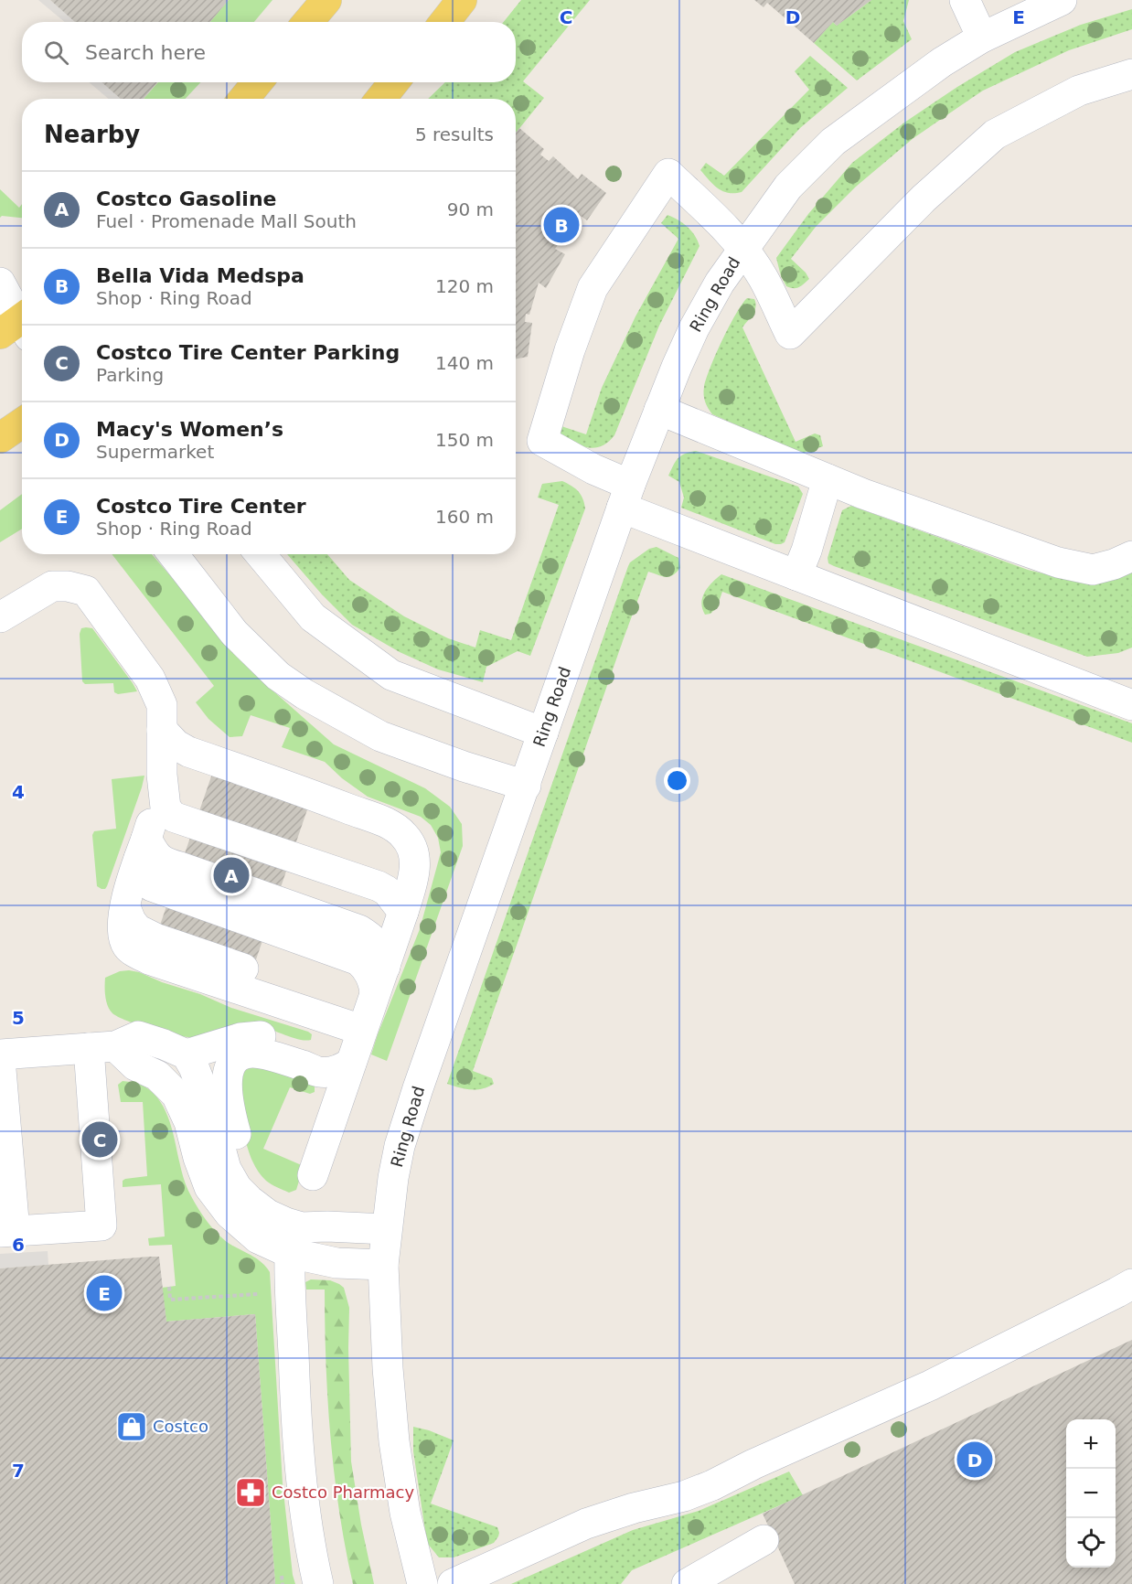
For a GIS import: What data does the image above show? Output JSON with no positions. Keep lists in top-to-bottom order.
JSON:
{
  "streets": {
    "street": ["Ring Road"]
  },
  "places": {
    "shop": ["Costco"],
    "pharmacy": ["Costco Pharmacy"]
  },
  "page": {
    "search": "Search here",
    "heading": ["Nearby", "5 results"],
    "list": [
      {
        "mark": "A",
        "name": "Costco Gasoline",
        "note": "Fuel · Promenade Mall South",
        "value": "90 m"
      },
      {
        "mark": "B",
        "name": "Bella Vida Medspa",
        "note": "Shop · Ring Road",
        "value": "120 m"
      },
      {
        "mark": "C",
        "name": "Costco Tire Center Parking",
        "note": "Parking",
        "value": "140 m"
      },
      {
        "mark": "D",
        "name": "Macy's Women’s",
        "note": "Supermarket",
        "value": "150 m"
      },
      {
        "mark": "E",
        "name": "Costco Tire Center",
        "note": "Shop · Ring Road",
        "value": "160 m"
      }
    ],
    "pins": [
      "B",
      "A",
      "C",
      "E",
      "D"
    ],
    "map_buttons": ["+", "−"]
  },
  "grid": {
    "columns": ["C", "D", "E"],
    "rows": [
      "4",
      "5",
      "6",
      "7"
    ]
  }
}
